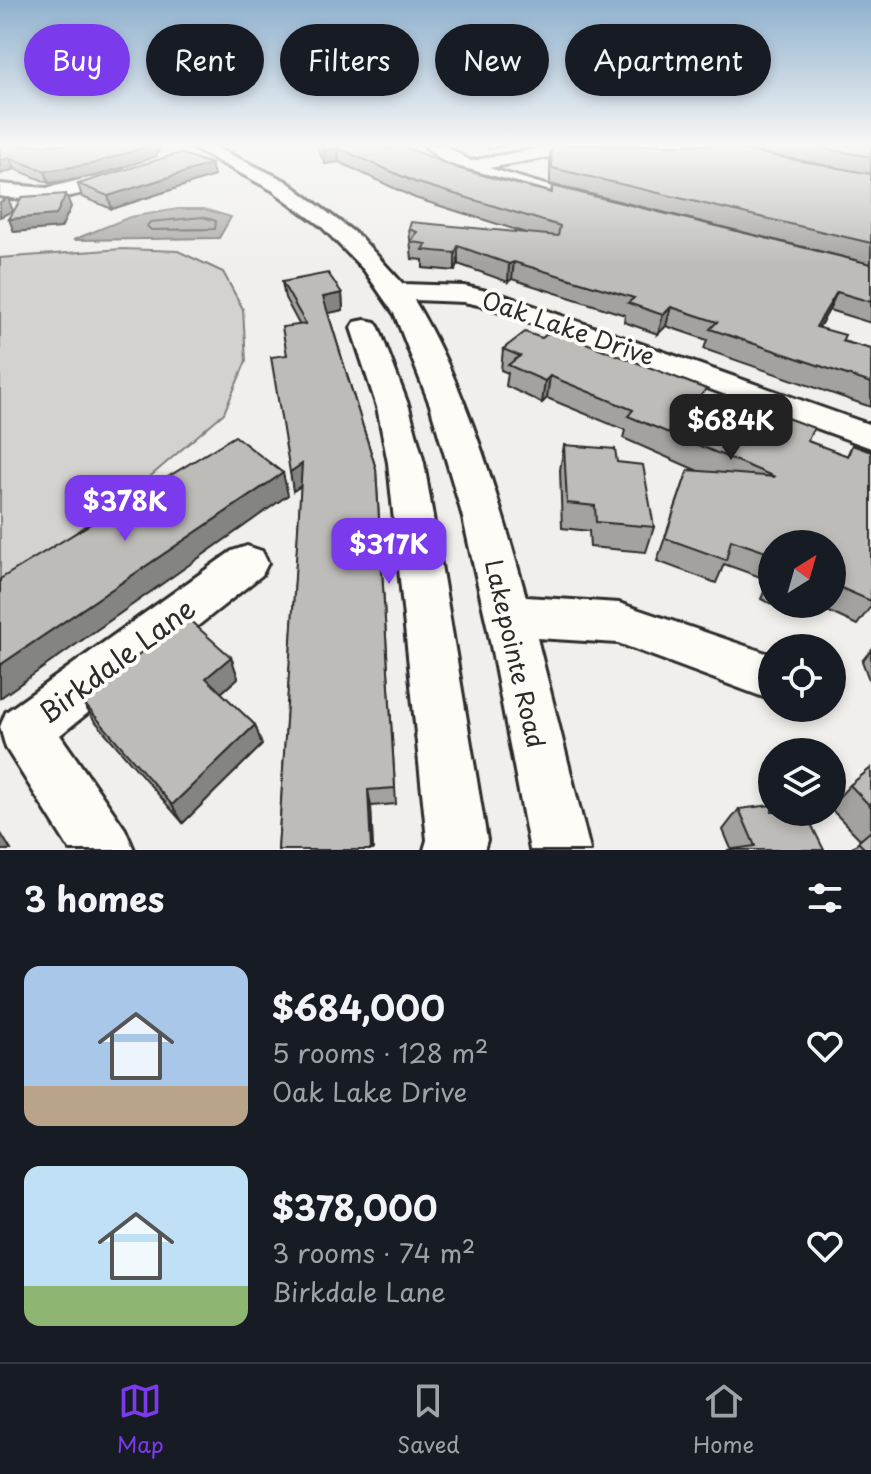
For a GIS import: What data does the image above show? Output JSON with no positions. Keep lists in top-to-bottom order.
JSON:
{
  "streets": {
    "street": ["Oak Lake Drive", "Lakepointe Road", "Birkdale Lane"]
  },
  "crossings": [
    ["Oak Lake Drive", "Lakepointe Road"]
  ],
  "north": "top right",
  "page": {
    "chip": [
      "Buy",
      "Rent",
      "Filters",
      "New",
      "Apartment"
    ],
    "price": ["$684K", "$378K", "$317K"],
    "heading": "3 homes",
    "list": [
      {
        "name": "$684,000",
        "note": "5 rooms · 128 m² · Oak Lake Drive"
      },
      {
        "name": "$378,000",
        "note": "3 rooms · 74 m² · Birkdale Lane"
      }
    ],
    "tabs": ["Map", "Saved", "Home"]
  }
}
